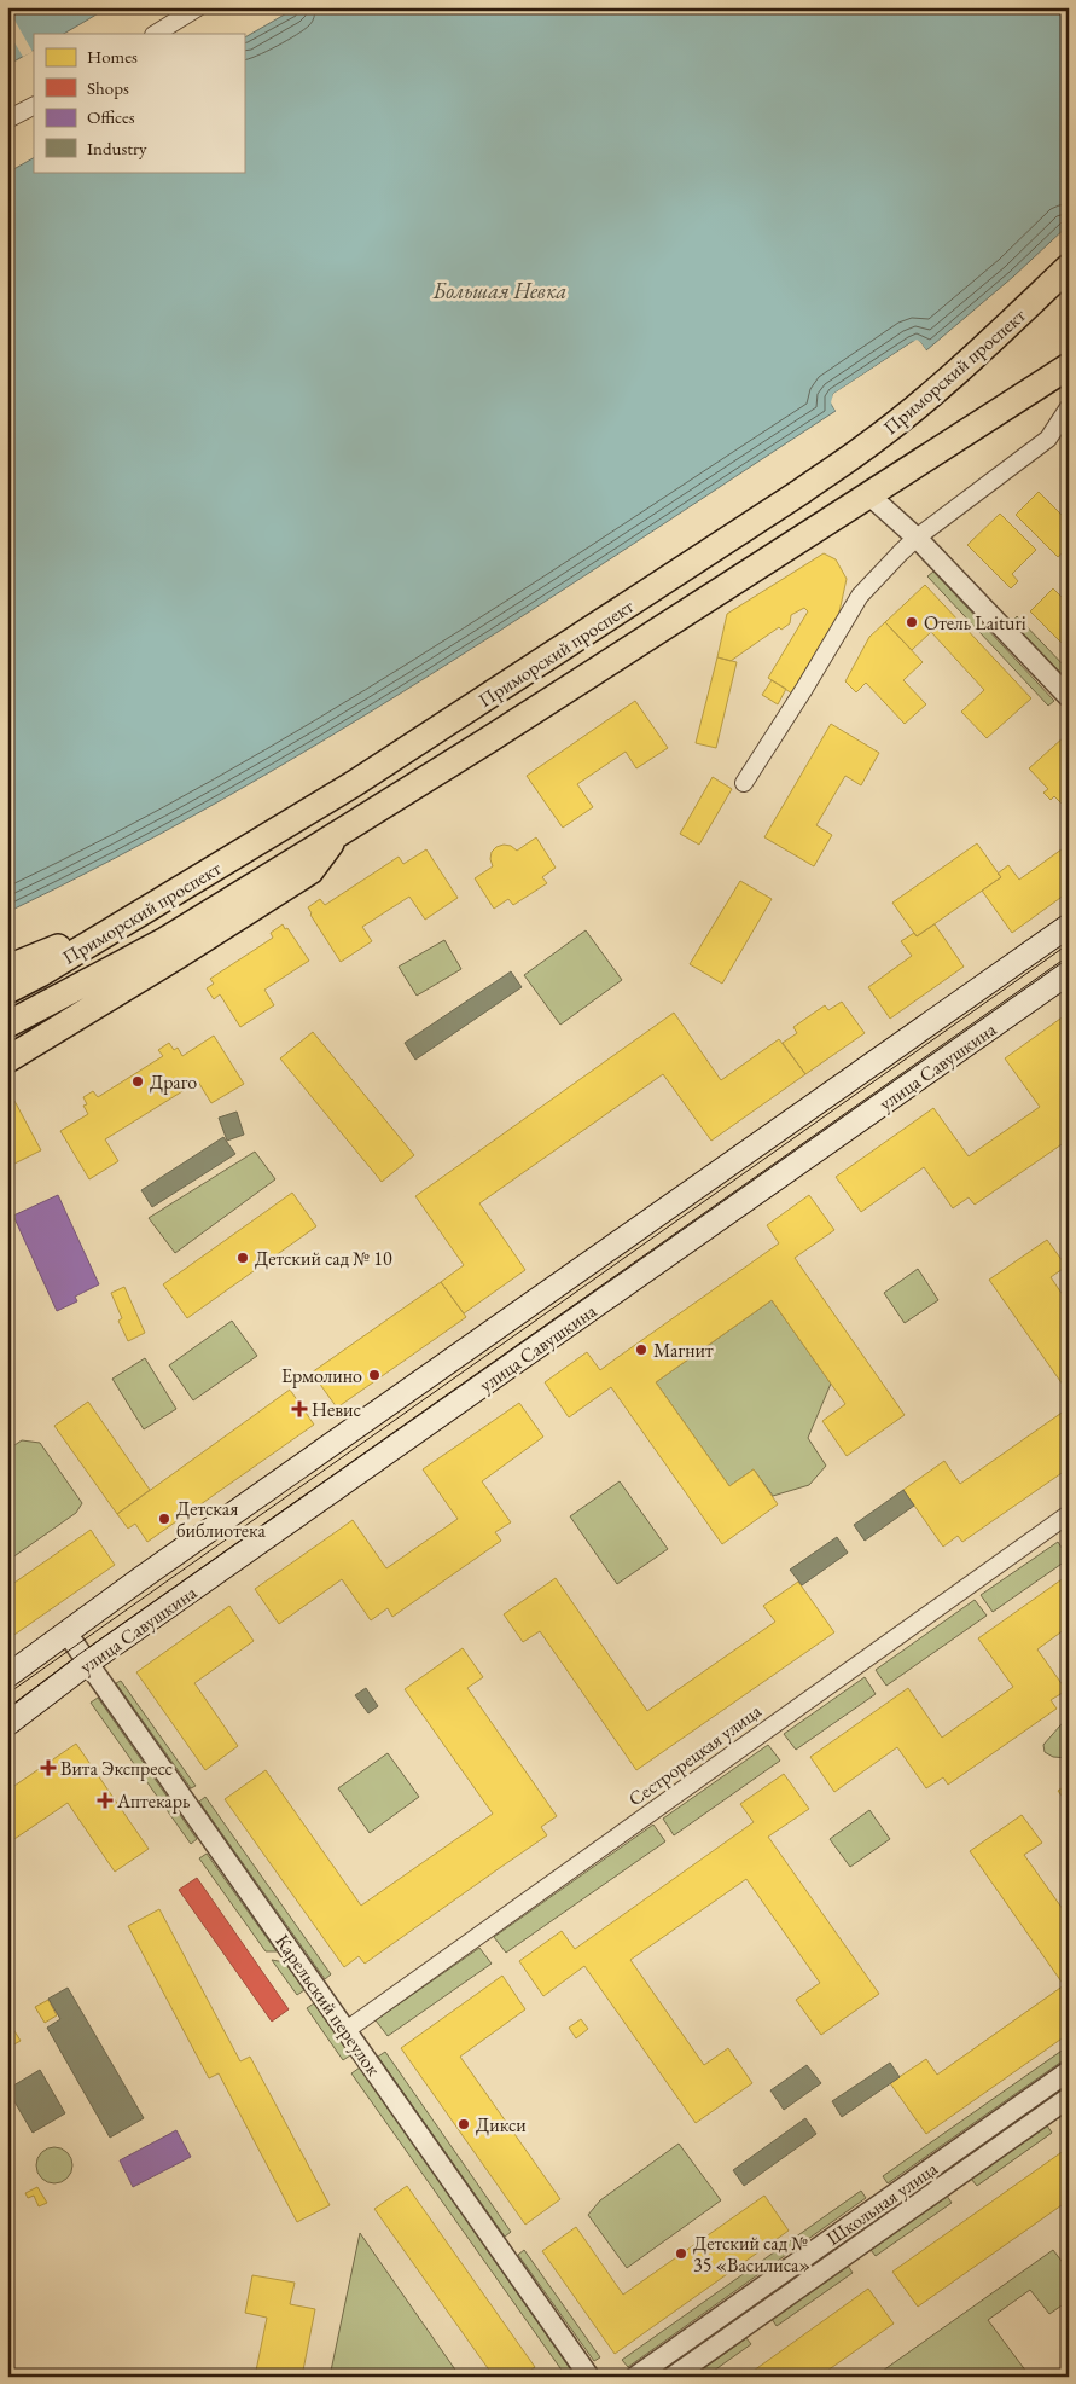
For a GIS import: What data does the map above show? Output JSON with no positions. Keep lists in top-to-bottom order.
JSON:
{
  "streets": {
    "main road": ["Приморский проспект", "улица Савушкина"],
    "street": ["Сестрорецкая улица", "Карельский переулок", "Школьная улица"]
  },
  "crossings": [
    ["улица Савушкина", "Карельский переулок"],
    ["Сестрорецкая улица", "Карельский переулок"]
  ],
  "water": ["Большая Невка"],
  "places": {
    "other": [
      "Отель Laituri",
      "Драго",
      "Детский сад № 10",
      "Магнит",
      "Ермолино",
      "Детская библиотека",
      "Дикси",
      "Детский сад № 35 «Василиса»"
    ],
    "health": ["Невис", "Вита Экспресс", "Аптекарь"]
  },
  "legend": [
    "Homes",
    "Shops",
    "Offices",
    "Industry"
  ]
}
